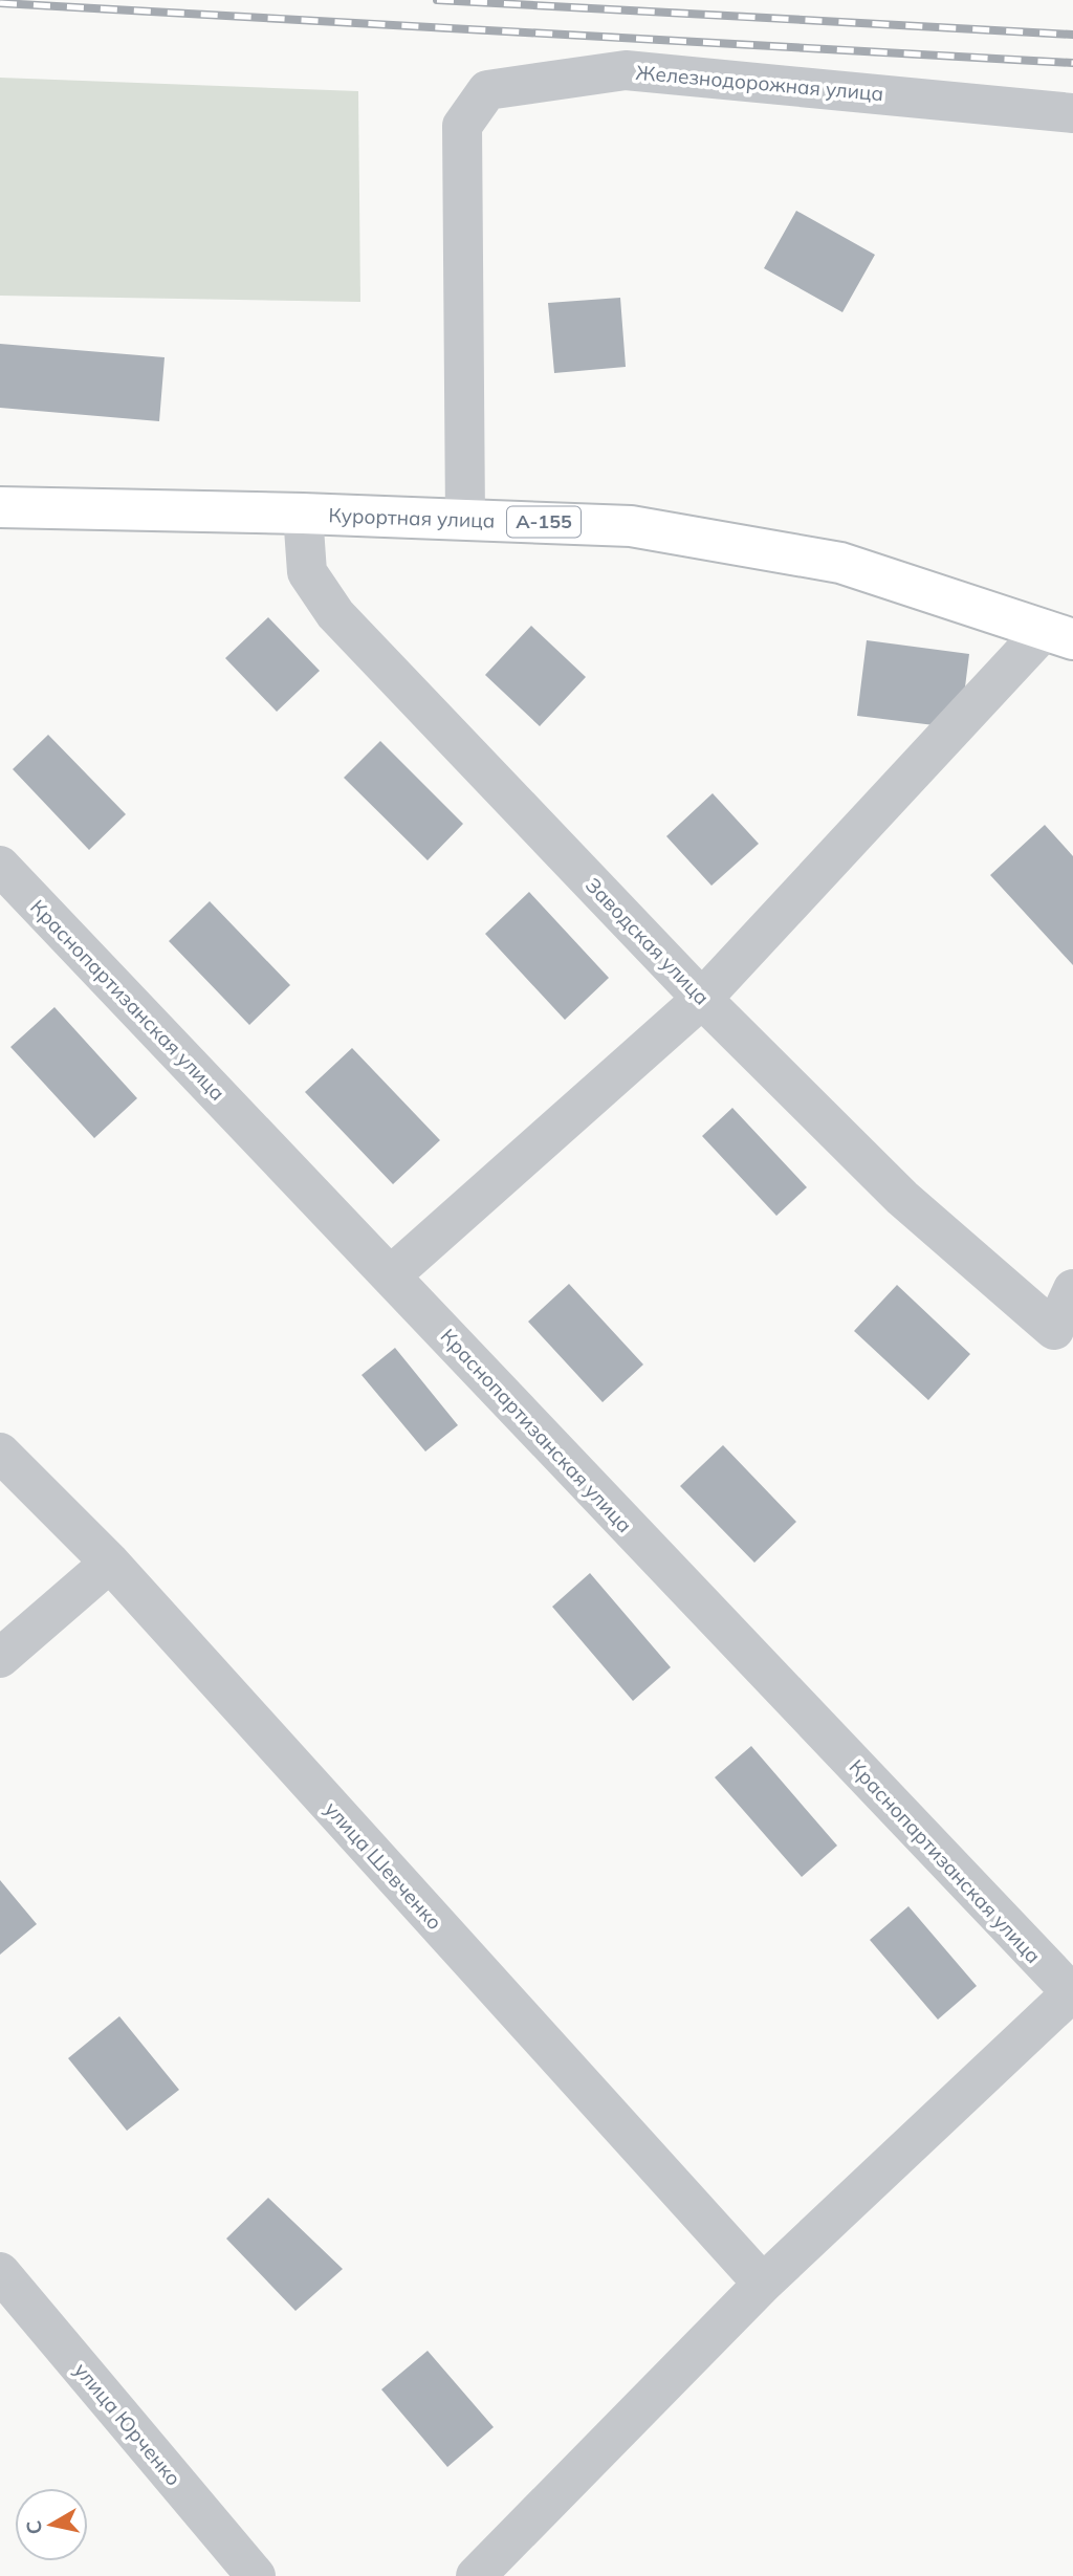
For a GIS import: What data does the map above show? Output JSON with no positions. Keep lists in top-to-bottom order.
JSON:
{
  "streets": {
    "main road": ["Курортная улица", "А-155"],
    "street": [
      "Железнодорожная улица",
      "Заводская улица",
      "Краснопартизанская улица",
      "улица Шевченко",
      "улица Юрченко"
    ]
  },
  "crossings": [
    ["Железнодорожная улица", "Курортная улица"],
    ["Курортная улица", "Заводская улица"]
  ],
  "north": "left"
}
